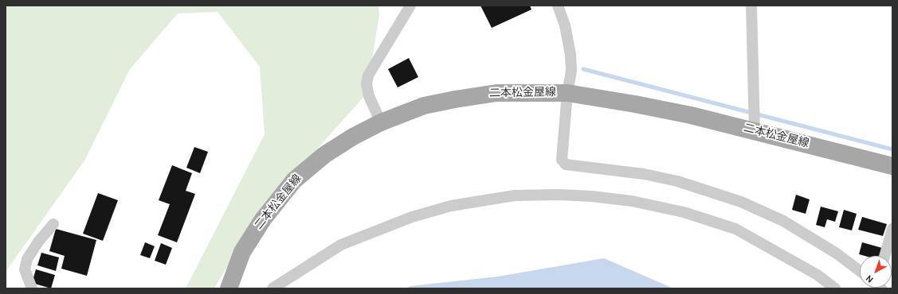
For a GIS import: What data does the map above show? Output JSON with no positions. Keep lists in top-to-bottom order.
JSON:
{
  "streets": {
    "main road": ["二本松金屋線"]
  },
  "north": "bottom left"
}
